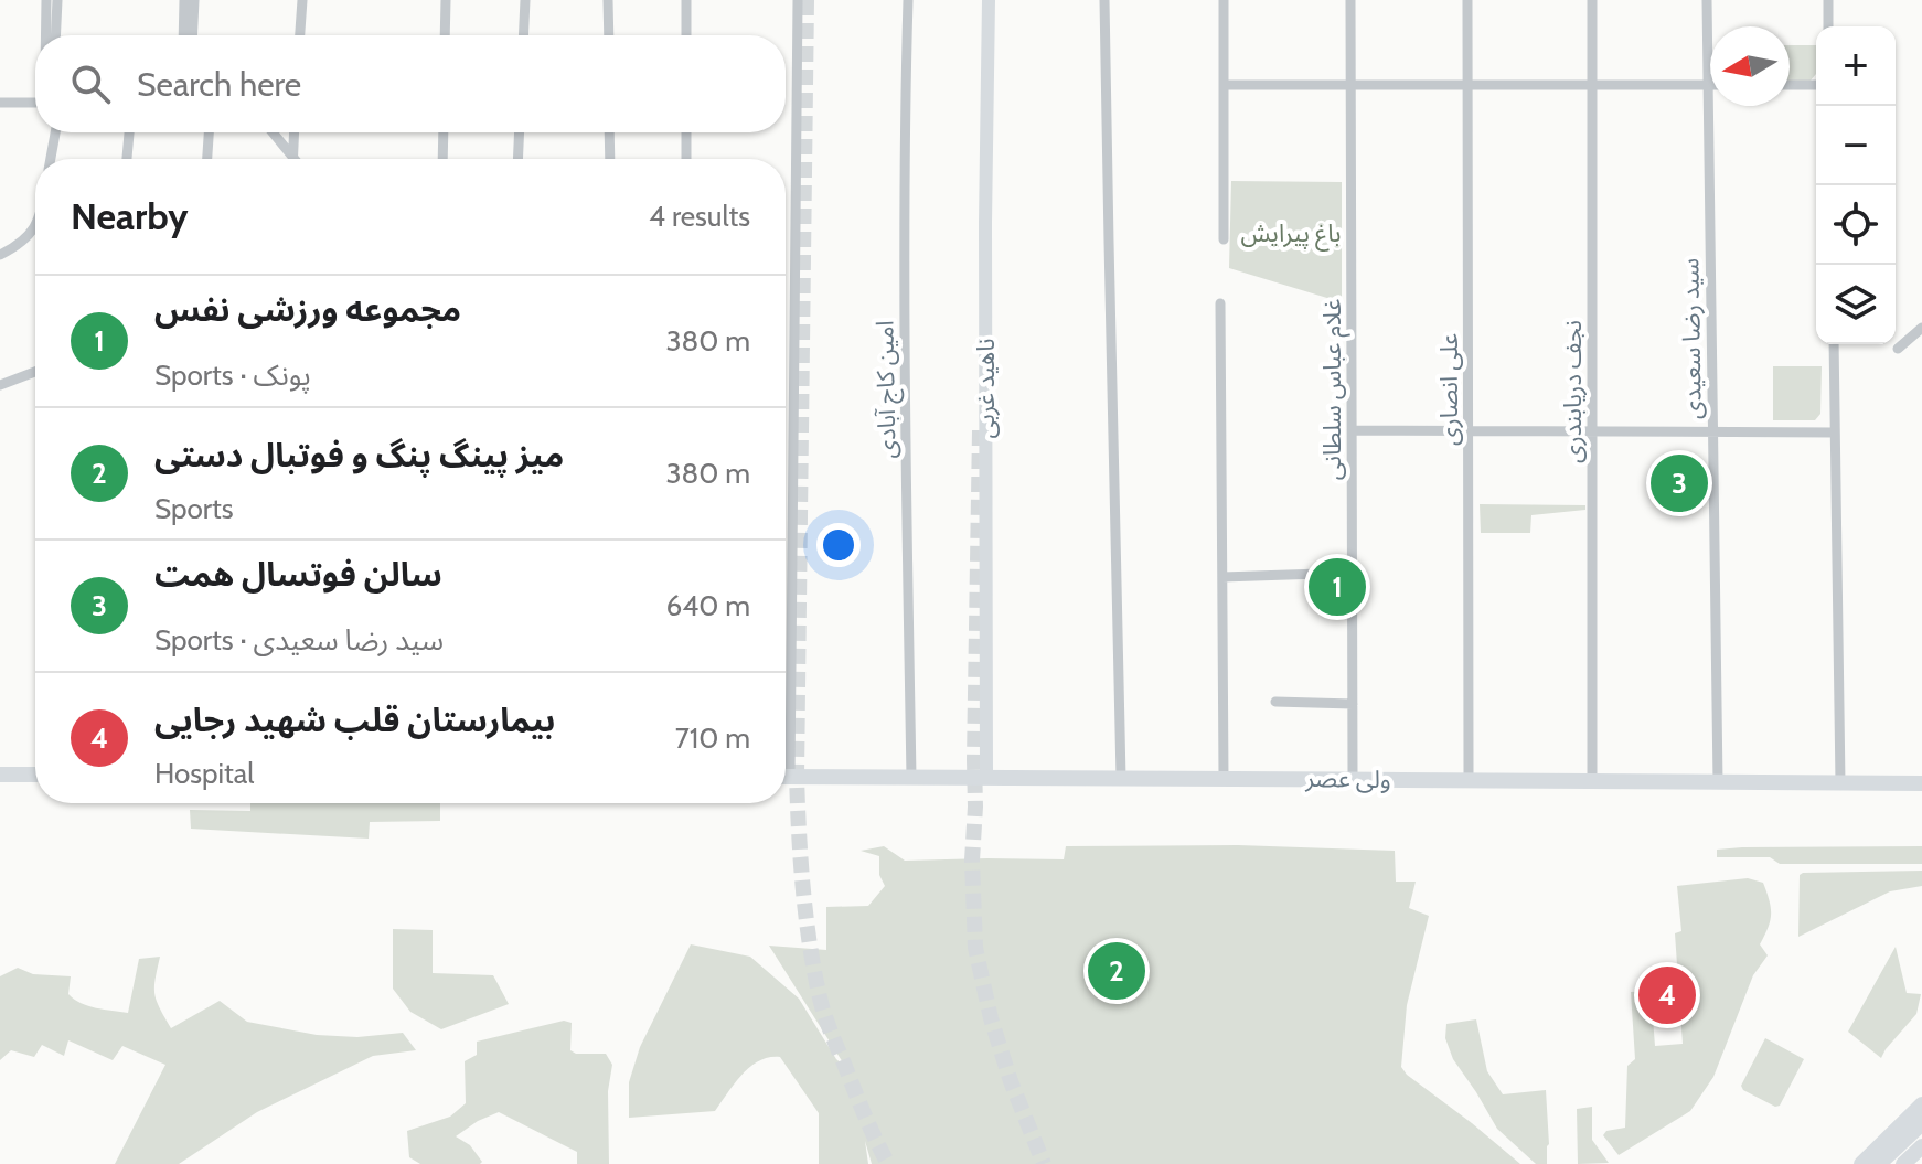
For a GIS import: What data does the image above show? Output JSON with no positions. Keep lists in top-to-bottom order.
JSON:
{
  "streets": {
    "main road": ["ناهید غربی", "ولی عصر"],
    "street": [
      "سید رضا سعیدی",
      "امین کاج آبادی",
      "غلام عباس سلطانی",
      "علی انصاری",
      "نجف دریابندری"
    ]
  },
  "crossings": [
    ["سید رضا سعیدی", "ولی عصر"],
    ["ناهید غربی", "ولی عصر"],
    ["امین کاج آبادی", "ولی عصر"],
    ["غلام عباس سلطانی", "ولی عصر"],
    ["علی انصاری", "ولی عصر"],
    ["نجف دریابندری", "ولی عصر"]
  ],
  "parks": ["باغ پیرایش"],
  "north": "left",
  "page": {
    "map_buttons": ["+", "−"],
    "search": "Search here",
    "heading": ["Nearby", "4 results"],
    "list": [
      {
        "mark": "1",
        "name": "مجموعه ورزشی نفس",
        "note": "Sports · پونک",
        "value": "380 m"
      },
      {
        "mark": "2",
        "name": "میز پینگ پنگ و فوتبال دستی",
        "note": "Sports",
        "value": "380 m"
      },
      {
        "mark": "3",
        "name": "سالن فوتسال همت",
        "note": "Sports · سید رضا سعیدی",
        "value": "640 m"
      },
      {
        "mark": "4",
        "name": "بیمارستان قلب شهید رجایی",
        "note": "Hospital",
        "value": "710 m"
      }
    ],
    "pins": [
      "3",
      "1",
      "2",
      "4"
    ]
  }
}
